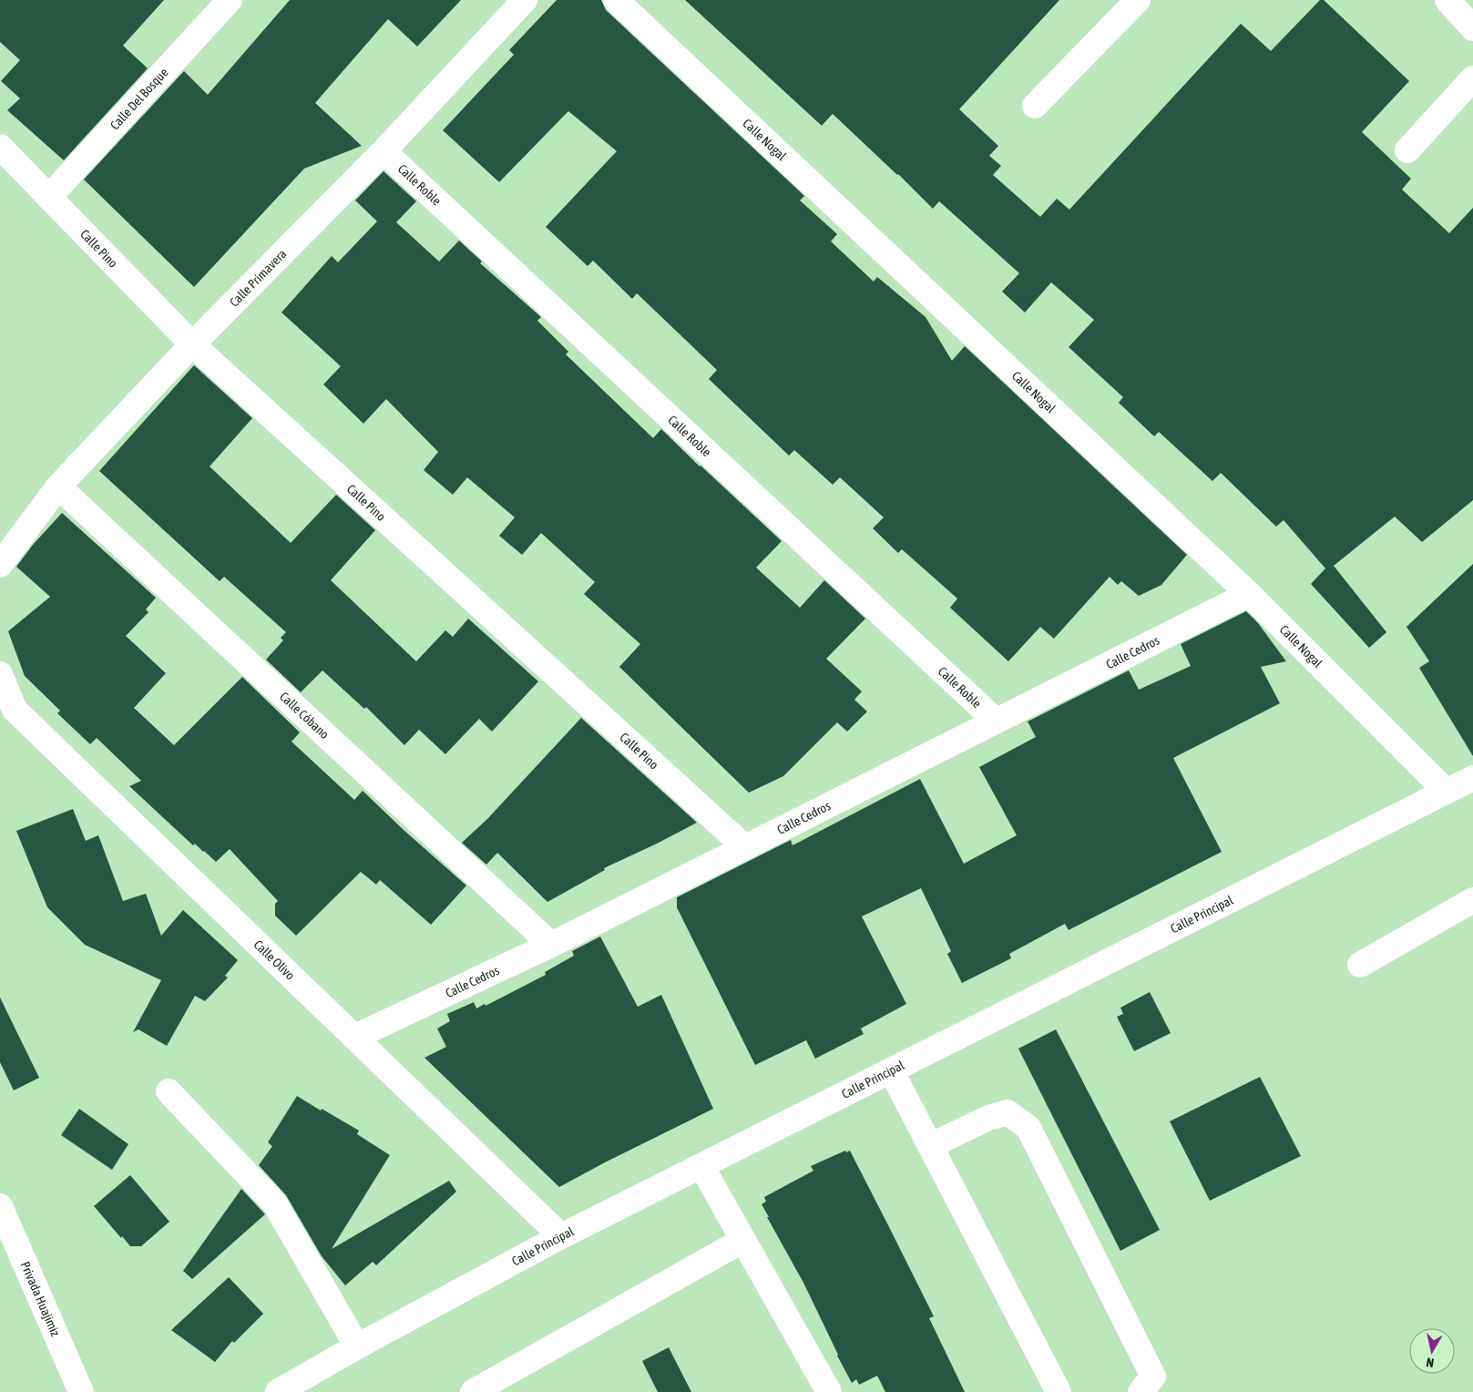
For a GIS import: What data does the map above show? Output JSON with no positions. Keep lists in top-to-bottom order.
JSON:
{
  "streets": {
    "street": [
      "Calle Del Bosque",
      "Calle Nogal",
      "Calle Roble",
      "Calle Pino",
      "Calle Primavera",
      "Calle Cedros",
      "Calle Cóbano",
      "Calle Principal",
      "Calle Olivo",
      "Privada Huajimiz"
    ]
  },
  "crossings": [
    ["Calle Del Bosque", "Calle Pino"],
    ["Calle Nogal", "Calle Cedros"],
    ["Calle Nogal", "Calle Principal"],
    ["Calle Roble", "Calle Primavera"],
    ["Calle Roble", "Calle Cedros"],
    ["Calle Pino", "Calle Primavera"],
    ["Calle Pino", "Calle Cedros"],
    ["Calle Primavera", "Calle Cóbano"],
    ["Calle Cedros", "Calle Cóbano"],
    ["Calle Cedros", "Calle Olivo"],
    ["Calle Principal", "Calle Olivo"]
  ],
  "north": "bottom"
}
